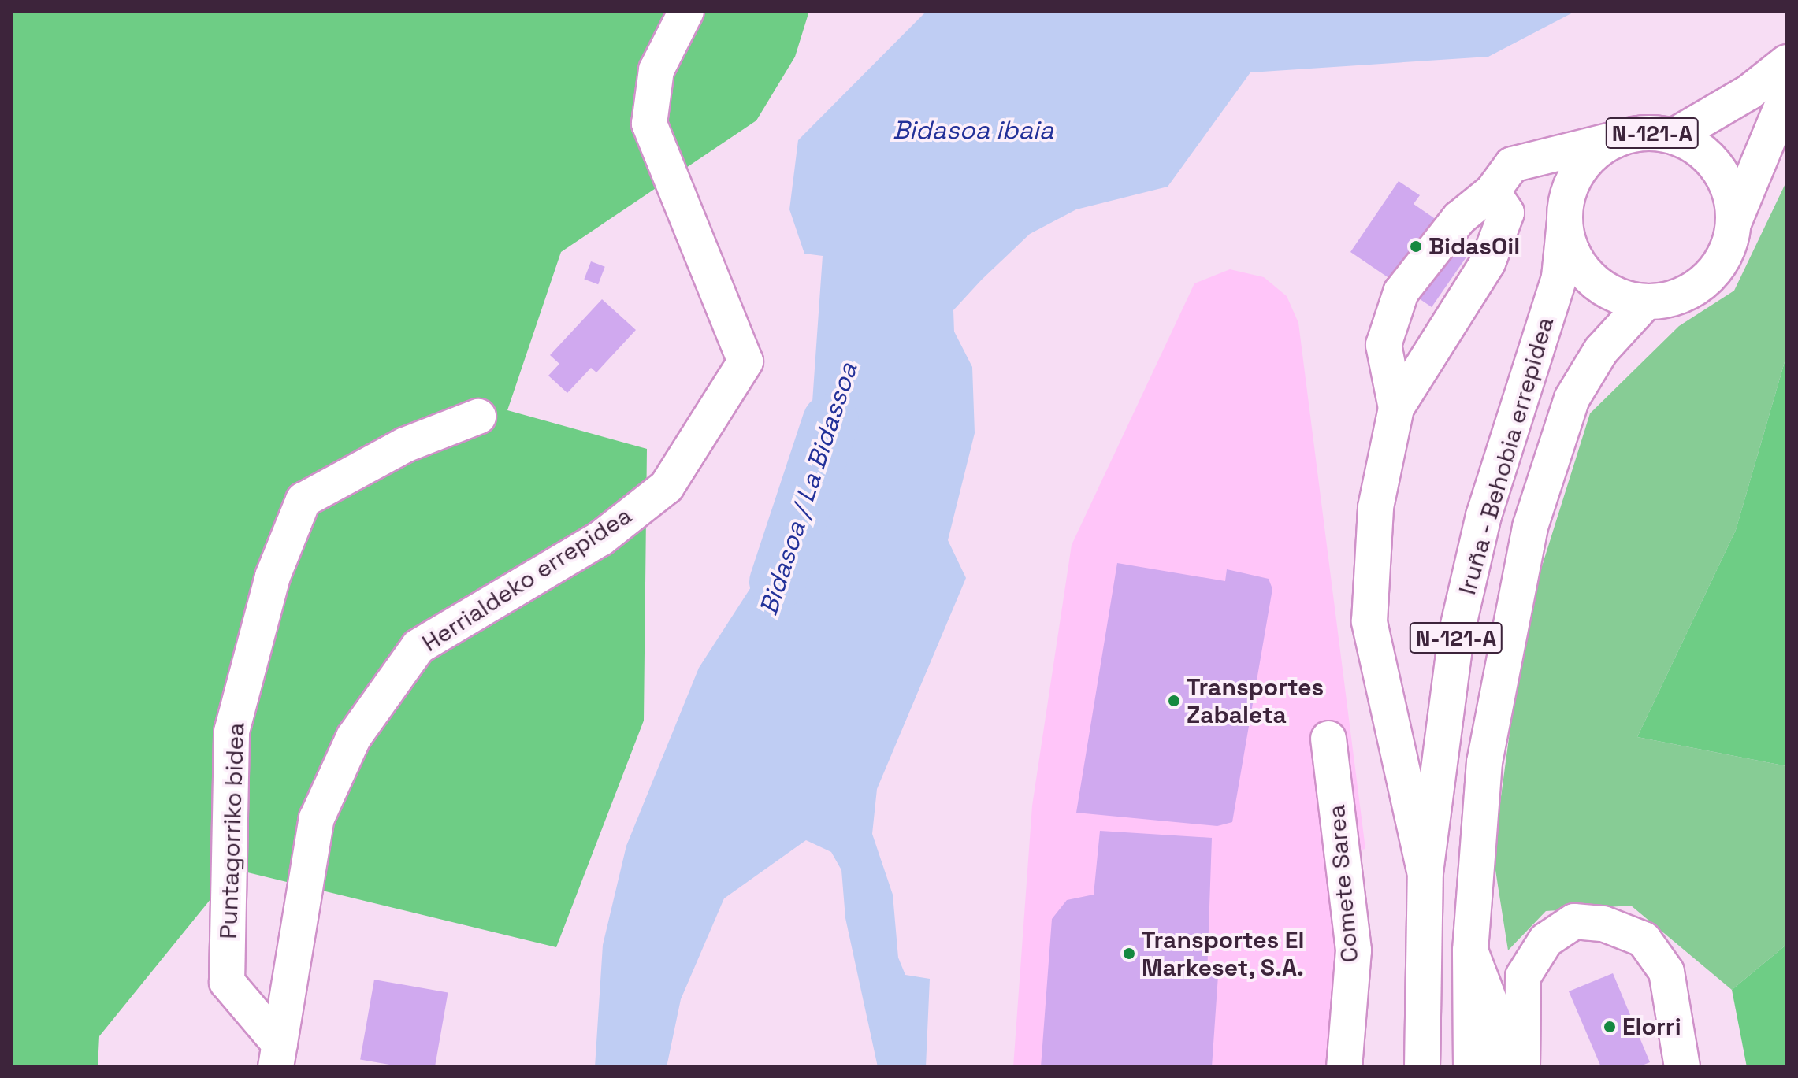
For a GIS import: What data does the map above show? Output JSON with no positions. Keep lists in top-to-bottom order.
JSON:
{
  "streets": {
    "main road": [
      "N-121-A",
      "Iruña - Behobia errepidea",
      "Herrialdeko errepidea",
      "Puntagorriko bidea",
      "Comete Sarea"
    ]
  },
  "crossings": [
    ["N-121-A", "Iruña - Behobia errepidea"],
    ["Herrialdeko errepidea", "Puntagorriko bidea"]
  ],
  "water": ["Bidasoa ibaia", "Bidasoa / La Bidassoa"],
  "places": [
    "BidasOil",
    "Transportes Zabaleta",
    "Transportes El Markeset, S.A.",
    "Elorri"
  ]
}
